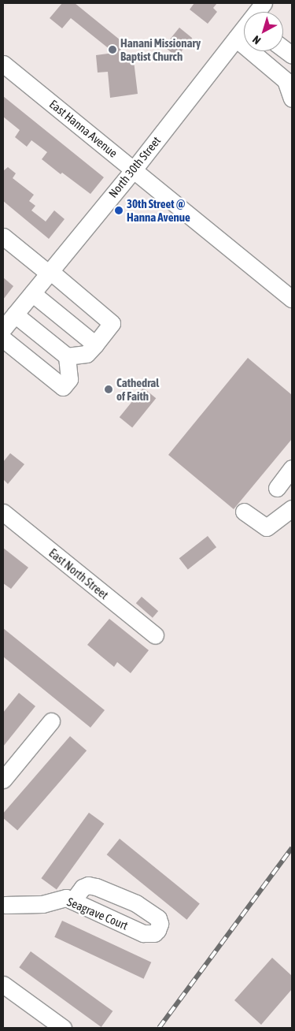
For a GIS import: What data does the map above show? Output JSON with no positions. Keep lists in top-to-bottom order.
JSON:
{
  "streets": {
    "street": [
      "East Hanna Avenue",
      "North 30th Street",
      "East North Street",
      "Seagrave Court"
    ]
  },
  "crossings": [
    ["East Hanna Avenue", "North 30th Street"]
  ],
  "places": ["Hanani Missionary Baptist Church", "30th Street @ Hanna Avenue", "Cathedral of Faith"],
  "north": "bottom left"
}
